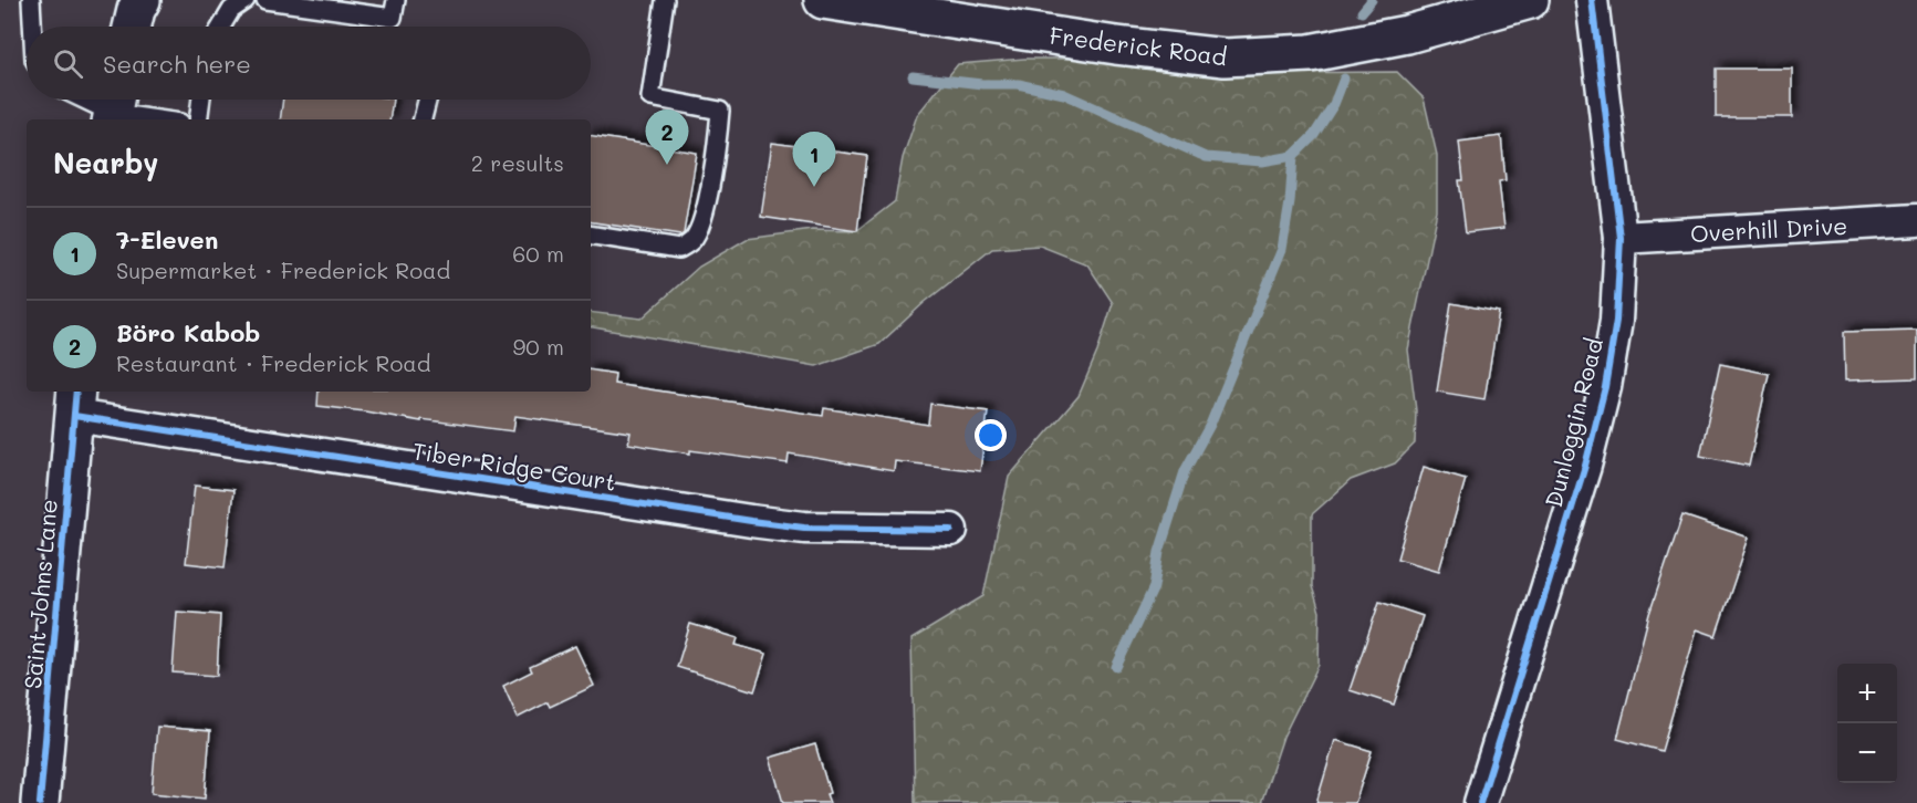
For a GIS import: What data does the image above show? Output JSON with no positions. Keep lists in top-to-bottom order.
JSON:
{
  "streets": {
    "main road": ["Frederick Road", "Saint Johns Lane"],
    "street": ["Overhill Drive", "Dunloggin Road", "Tiber Ridge Court"]
  },
  "crossings": [
    ["Overhill Drive", "Dunloggin Road"],
    ["Tiber Ridge Court", "Saint Johns Lane"]
  ],
  "page": {
    "search": "Search here",
    "pins": ["2", "1"],
    "heading": ["Nearby", "2 results"],
    "list": [
      {
        "mark": "1",
        "name": "7-Eleven",
        "note": "Supermarket · Frederick Road",
        "value": "60 m"
      },
      {
        "mark": "2",
        "name": "Böro Kabob",
        "note": "Restaurant · Frederick Road",
        "value": "90 m"
      }
    ],
    "map_buttons": ["+", "−"]
  }
}
